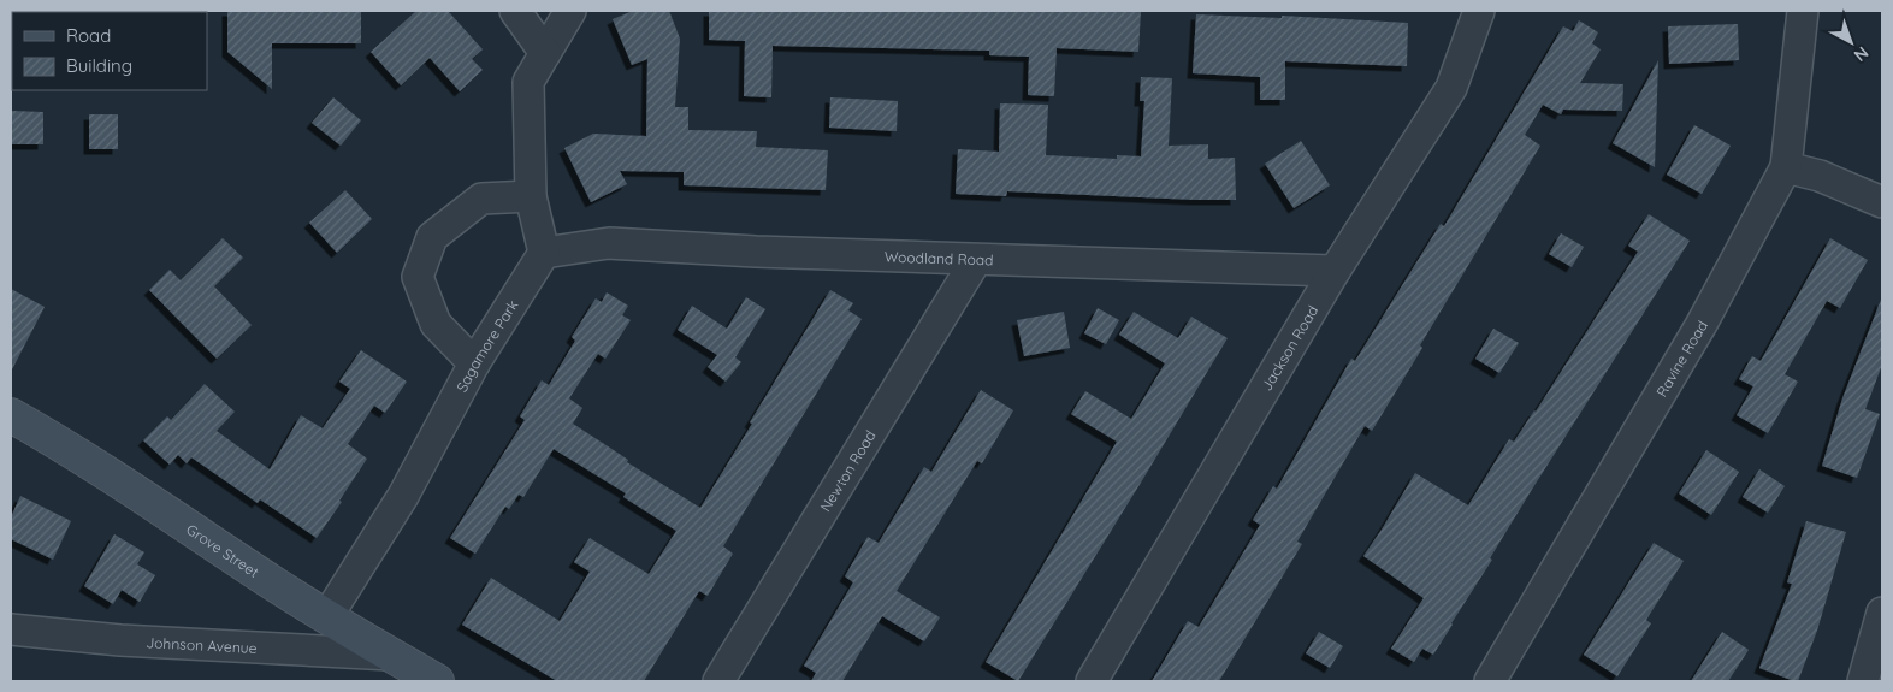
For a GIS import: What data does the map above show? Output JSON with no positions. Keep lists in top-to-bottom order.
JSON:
{
  "streets": {
    "street": [
      "Woodland Road",
      "Sagamore Park",
      "Jackson Road",
      "Ravine Road",
      "Newton Road",
      "Grove Street",
      "Johnson Avenue"
    ]
  },
  "crossings": [
    ["Woodland Road", "Sagamore Park"],
    ["Woodland Road", "Jackson Road"],
    ["Woodland Road", "Newton Road"],
    ["Sagamore Park", "Grove Street"],
    ["Grove Street", "Johnson Avenue"]
  ],
  "legend": ["Road", "Building"],
  "north": "bottom right"
}
